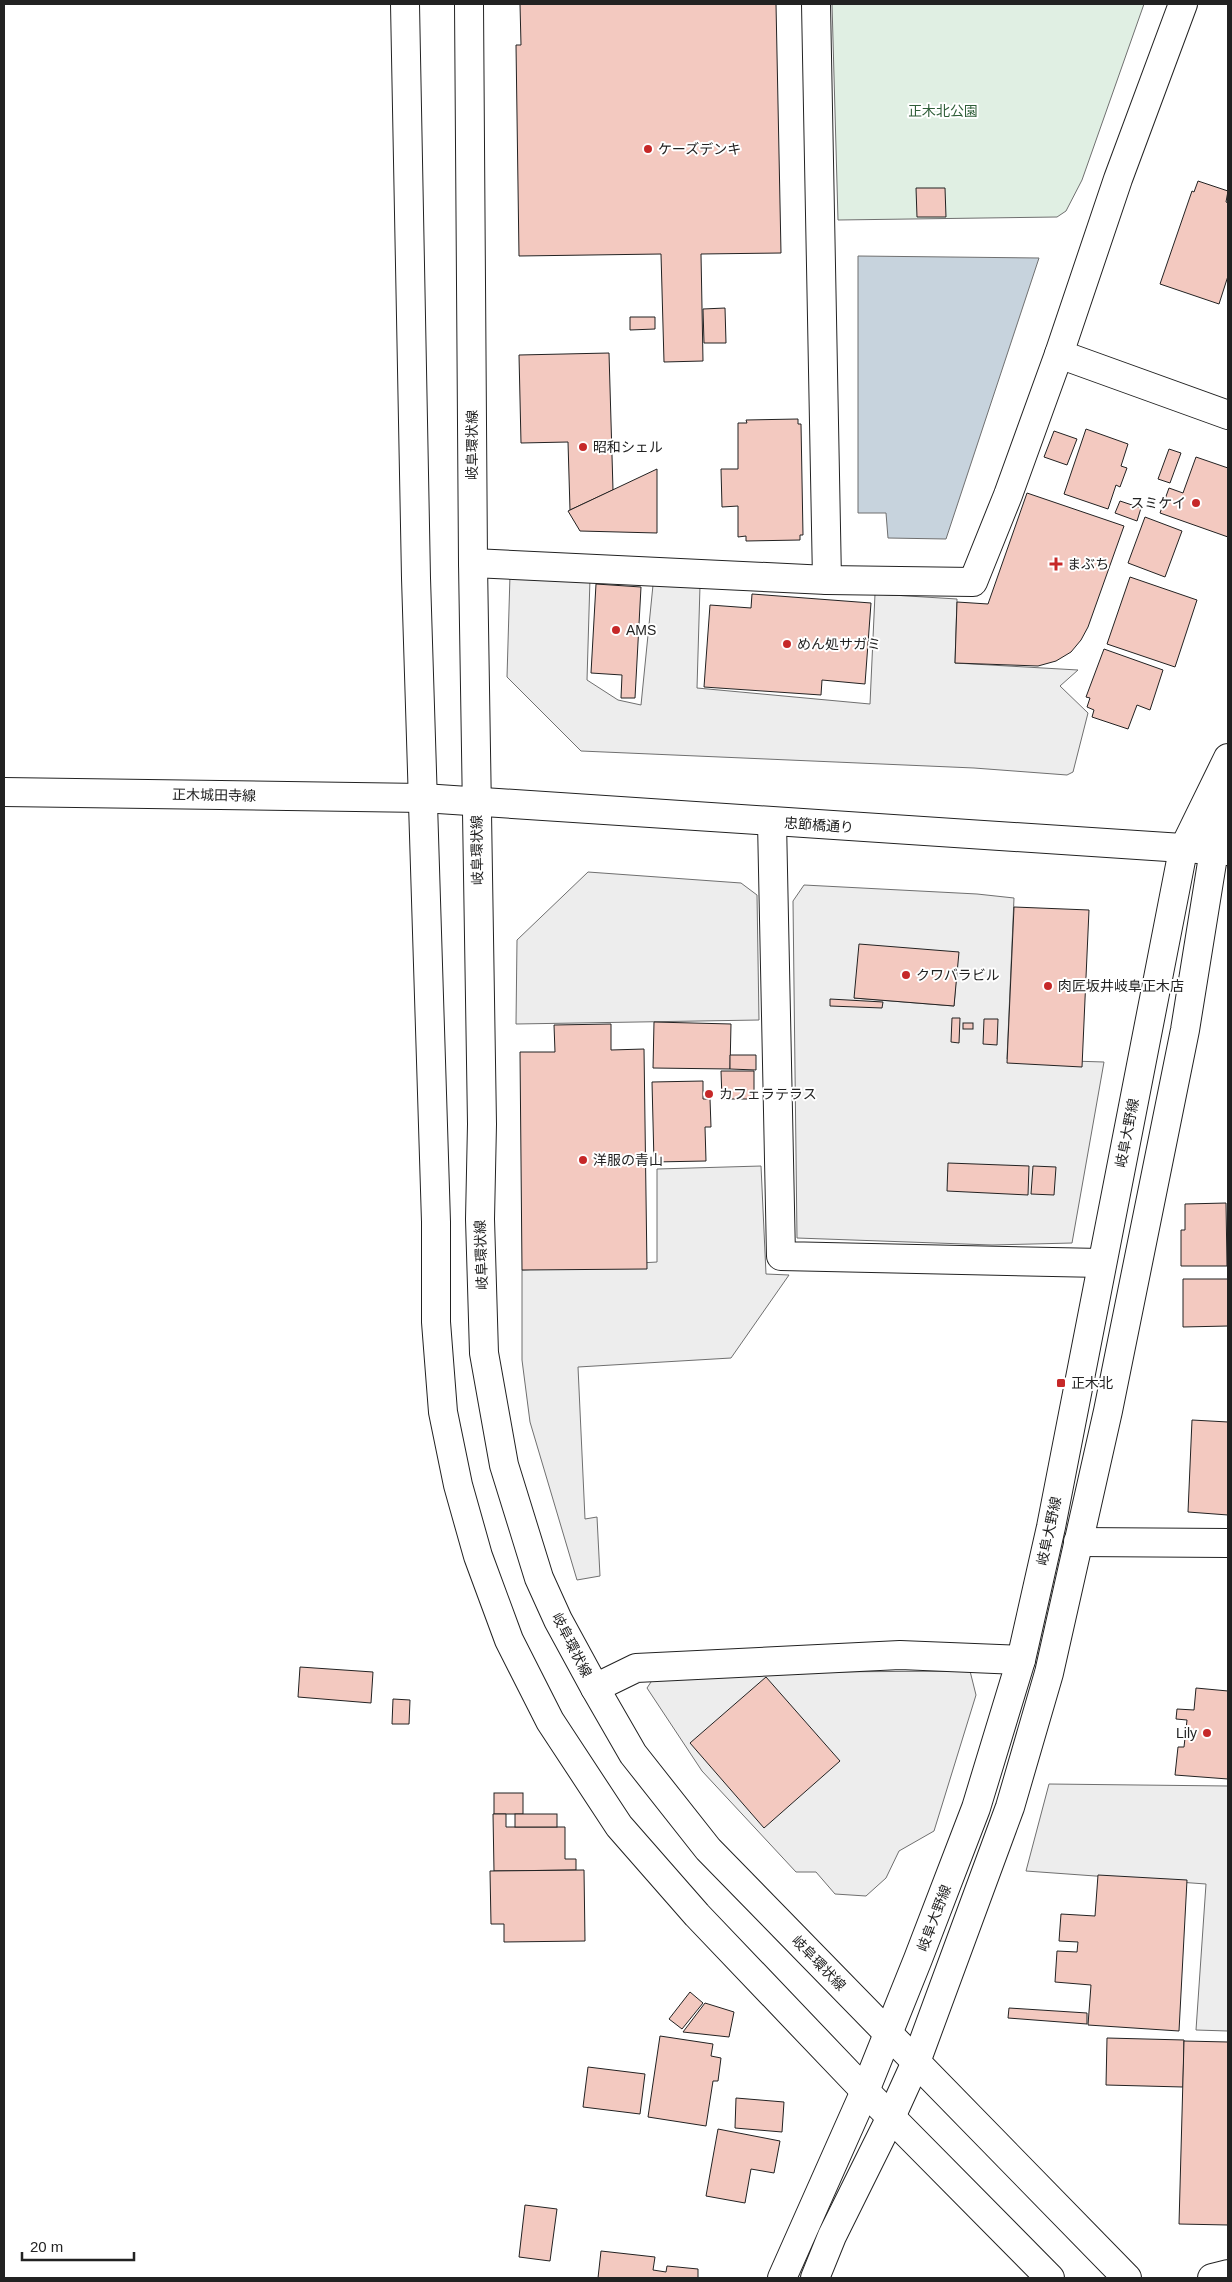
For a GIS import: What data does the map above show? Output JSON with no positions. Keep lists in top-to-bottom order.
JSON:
{
  "streets": {
    "main road": [
      "岐阜環状線",
      "正木城田寺線",
      "忠節橋通り",
      "岐阜大野線"
    ]
  },
  "crossings": [
    ["岐阜環状線", "忠節橋通り"],
    ["岐阜環状線", "岐阜大野線"],
    ["正木城田寺線", "忠節橋通り"],
    ["忠節橋通り", "岐阜大野線"]
  ],
  "parks": ["正木北公園"],
  "places": {
    "other": [
      "ケーズデンキ",
      "昭和シェル",
      "スミケイ",
      "AMS",
      "めん処サガミ",
      "クワバラビル",
      "肉匠坂井岐阜正木店",
      "カフェラテラス",
      "洋服の青山",
      "Lily"
    ],
    "health": ["まぶち"],
    "transit": ["正木北"]
  },
  "scale_bar": "20 m"
}
